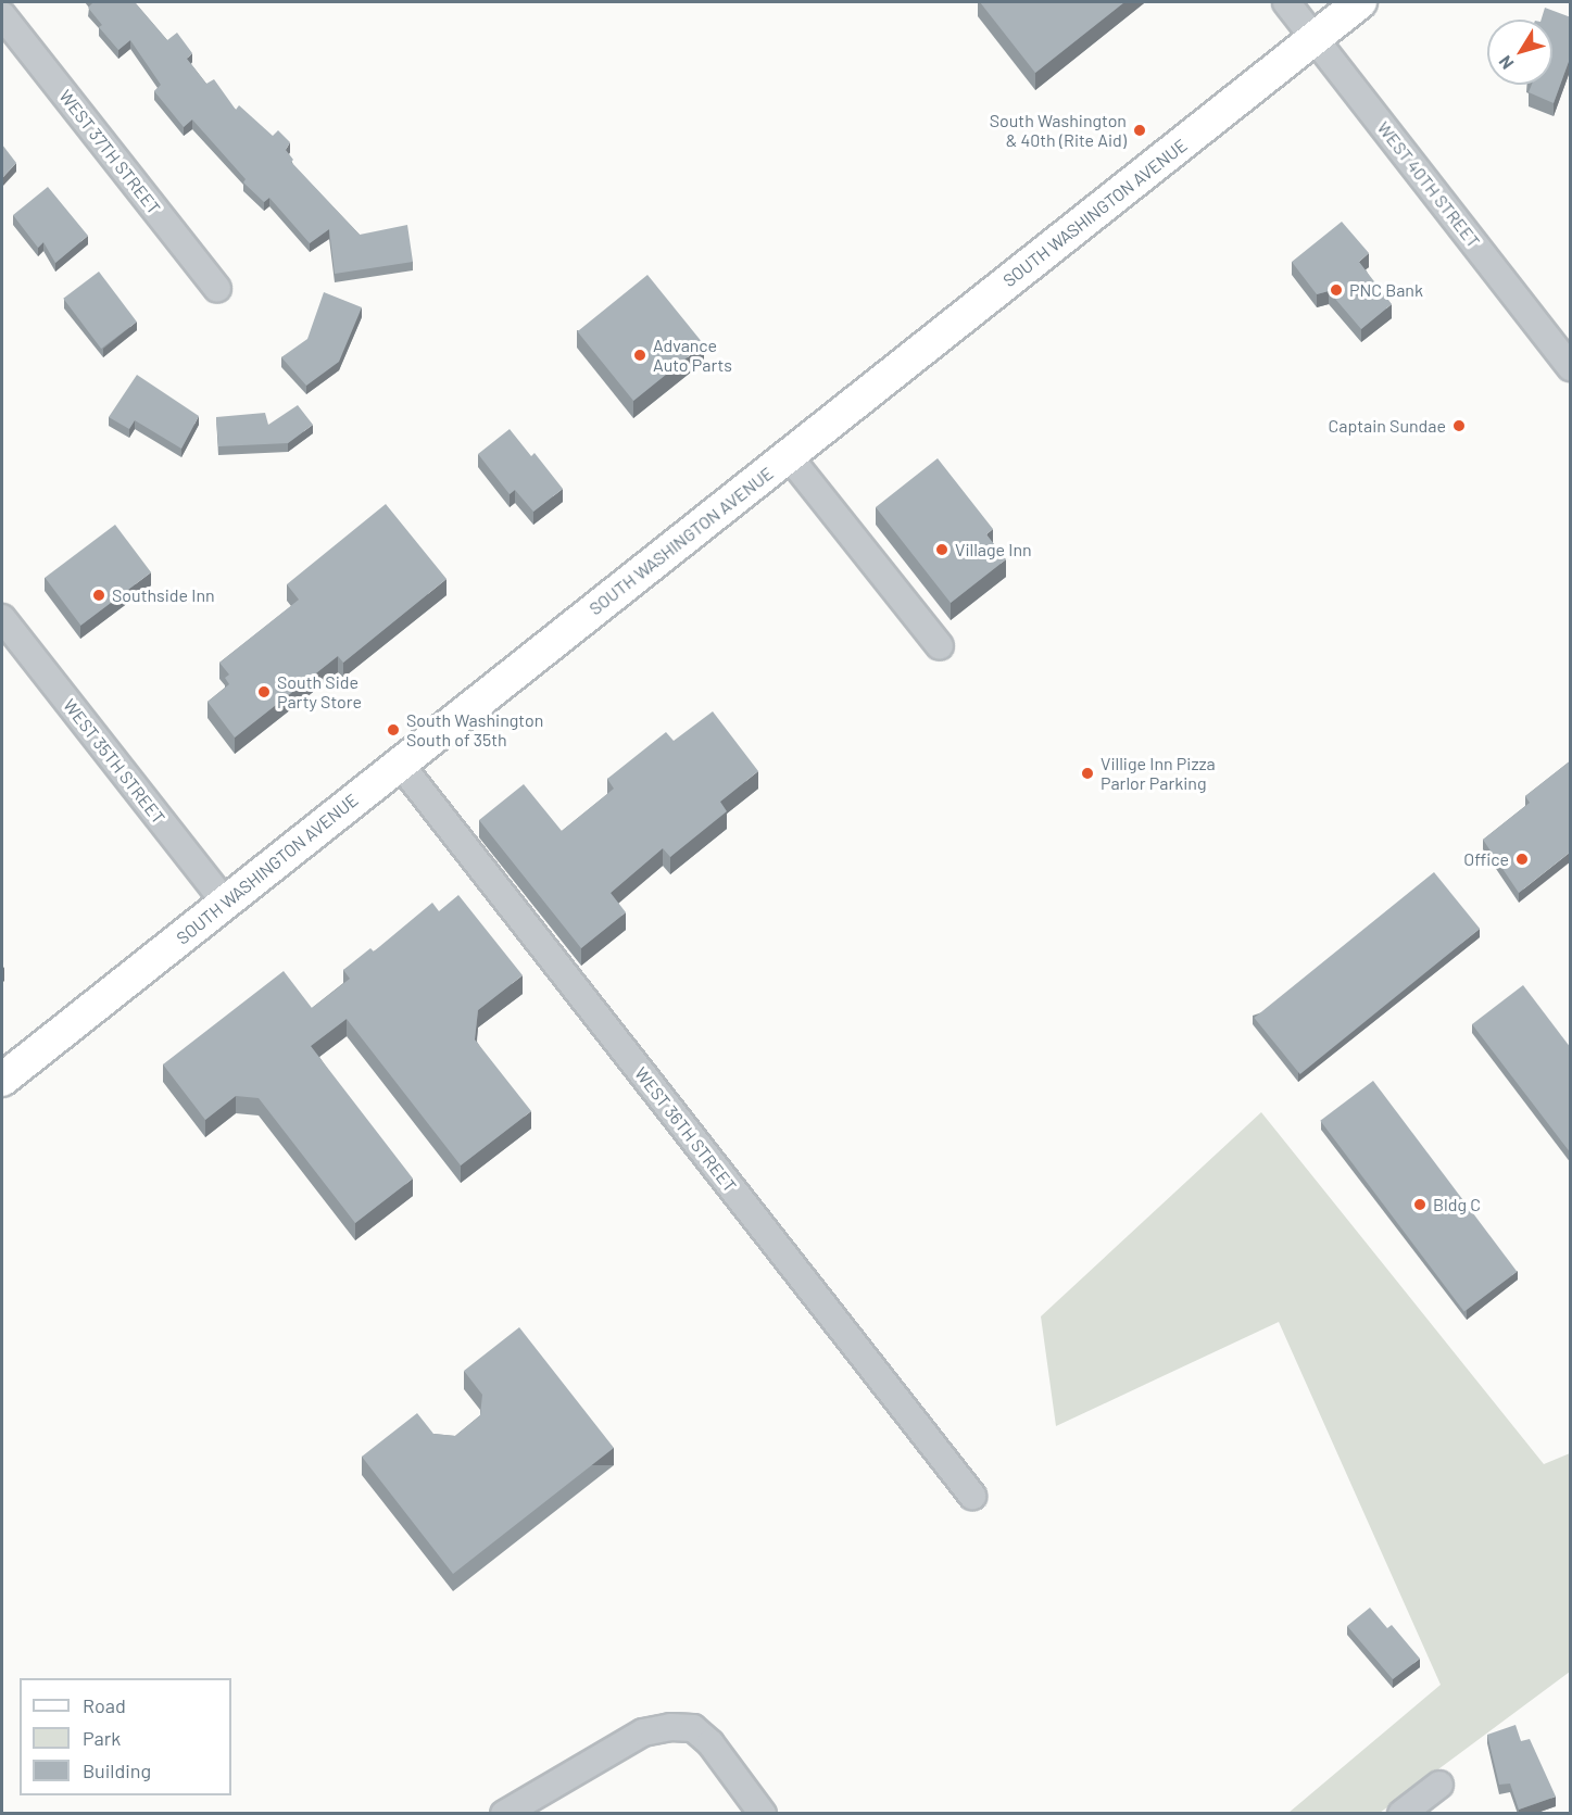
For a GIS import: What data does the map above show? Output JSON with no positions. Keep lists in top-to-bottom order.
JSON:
{
  "streets": {
    "main road": ["SOUTH WASHINGTON AVENUE"],
    "street": [
      "WEST 37TH STREET",
      "WEST 40TH STREET",
      "WEST 35TH STREET",
      "WEST 36TH STREET"
    ]
  },
  "crossings": [
    ["WEST 40TH STREET", "SOUTH WASHINGTON AVENUE"],
    ["SOUTH WASHINGTON AVENUE", "WEST 35TH STREET"],
    ["SOUTH WASHINGTON AVENUE", "WEST 36TH STREET"]
  ],
  "places": [
    "South Washington & 40th (Rite Aid)",
    "PNC Bank",
    "Advance Auto Parts",
    "Captain Sundae",
    "Village Inn",
    "Southside Inn",
    "South Side Party Store",
    "South Washington South of 35th",
    "Villige Inn Pizza Parlor Parking",
    "Office",
    "Bldg C"
  ],
  "legend": ["Road", "Park", "Building"],
  "north": "bottom left"
}
